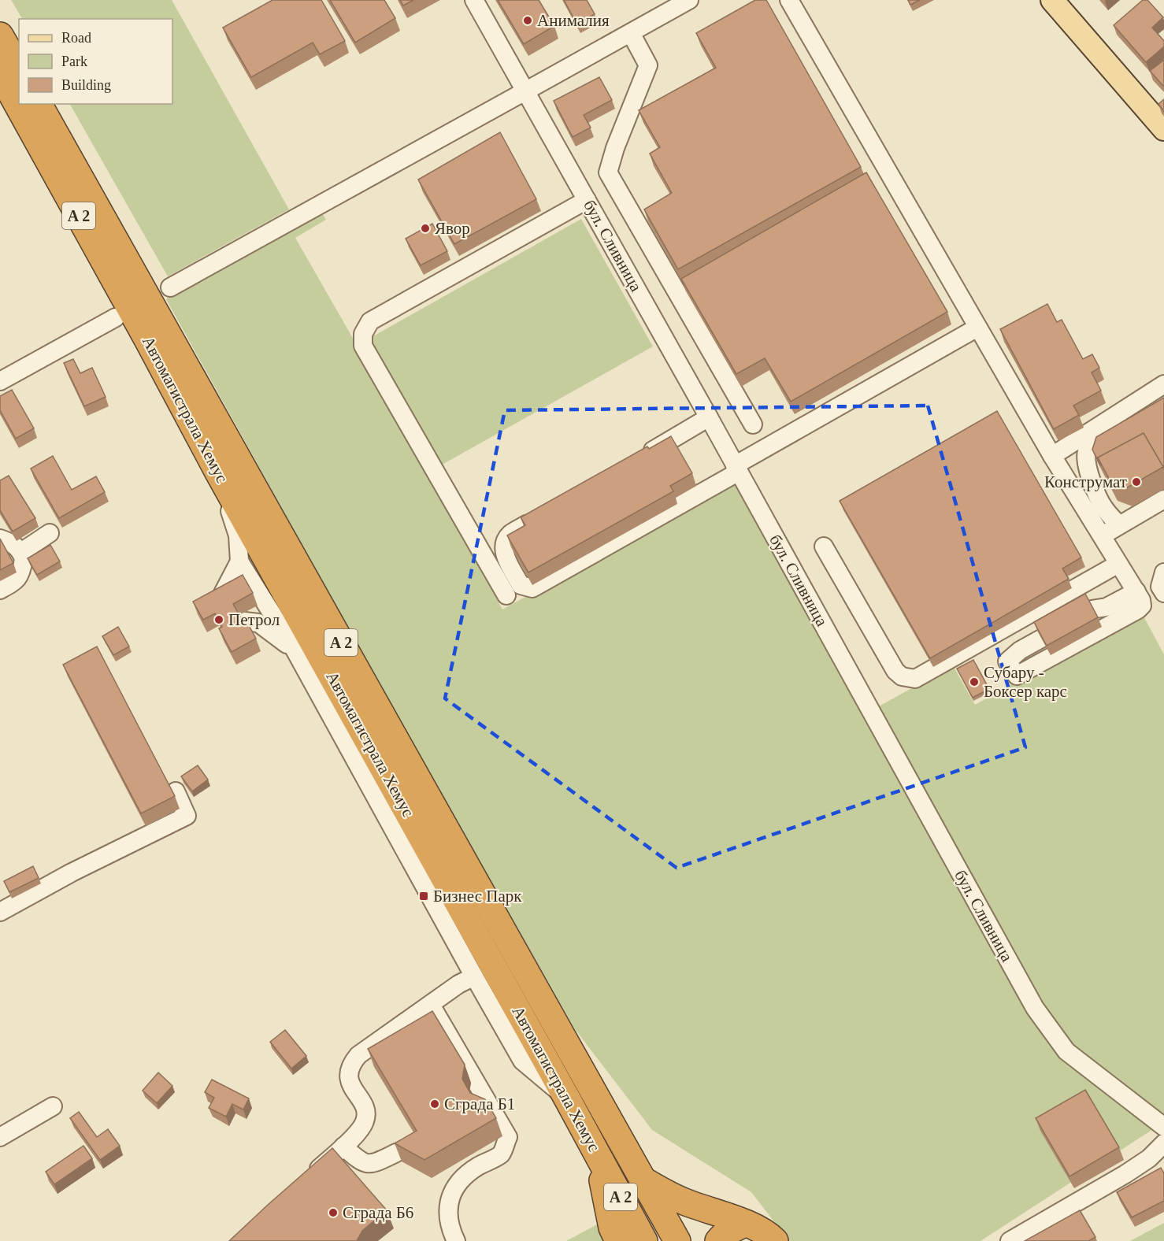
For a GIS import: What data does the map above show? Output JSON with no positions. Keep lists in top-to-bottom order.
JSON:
{
  "streets": {
    "highway": ["A 2", "Автомагистрала Хемус"],
    "street": ["бул. Сливница"]
  },
  "places": {
    "other": [
      "Анималия",
      "Явор",
      "Конструмат",
      "Петрол",
      "Субару - Боксер карс",
      "Сграда Б1",
      "Сграда Б6"
    ],
    "transit": ["Бизнес Парк"]
  },
  "legend": ["Road", "Park", "Building"]
}
